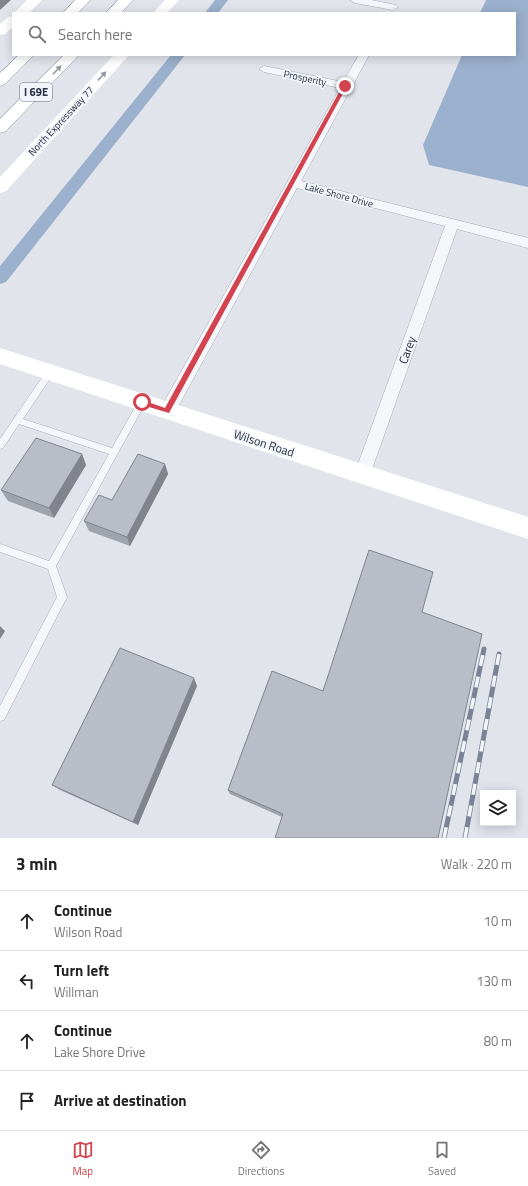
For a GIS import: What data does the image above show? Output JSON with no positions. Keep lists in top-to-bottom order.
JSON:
{
  "streets": {
    "main road": ["I 69E", "North Expressway 77", "Wilson Road"],
    "street": ["Prosperity", "Lake Shore Drive", "Carey"]
  },
  "crossings": [
    ["Prosperity", "Lake Shore Drive"],
    ["Lake Shore Drive", "Carey"],
    ["Carey", "Wilson Road"]
  ],
  "page": {
    "search": "Search here",
    "heading": ["3 min", "Walk · 220 m"],
    "list": [
      ["Continue", "Wilson Road", "10 m"],
      ["Turn left", "Willman", "130 m"],
      ["Continue", "Lake Shore Drive", "80 m"],
      "Arrive at destination"
    ],
    "nav": ["Map", "Directions", "Saved"]
  }
}
